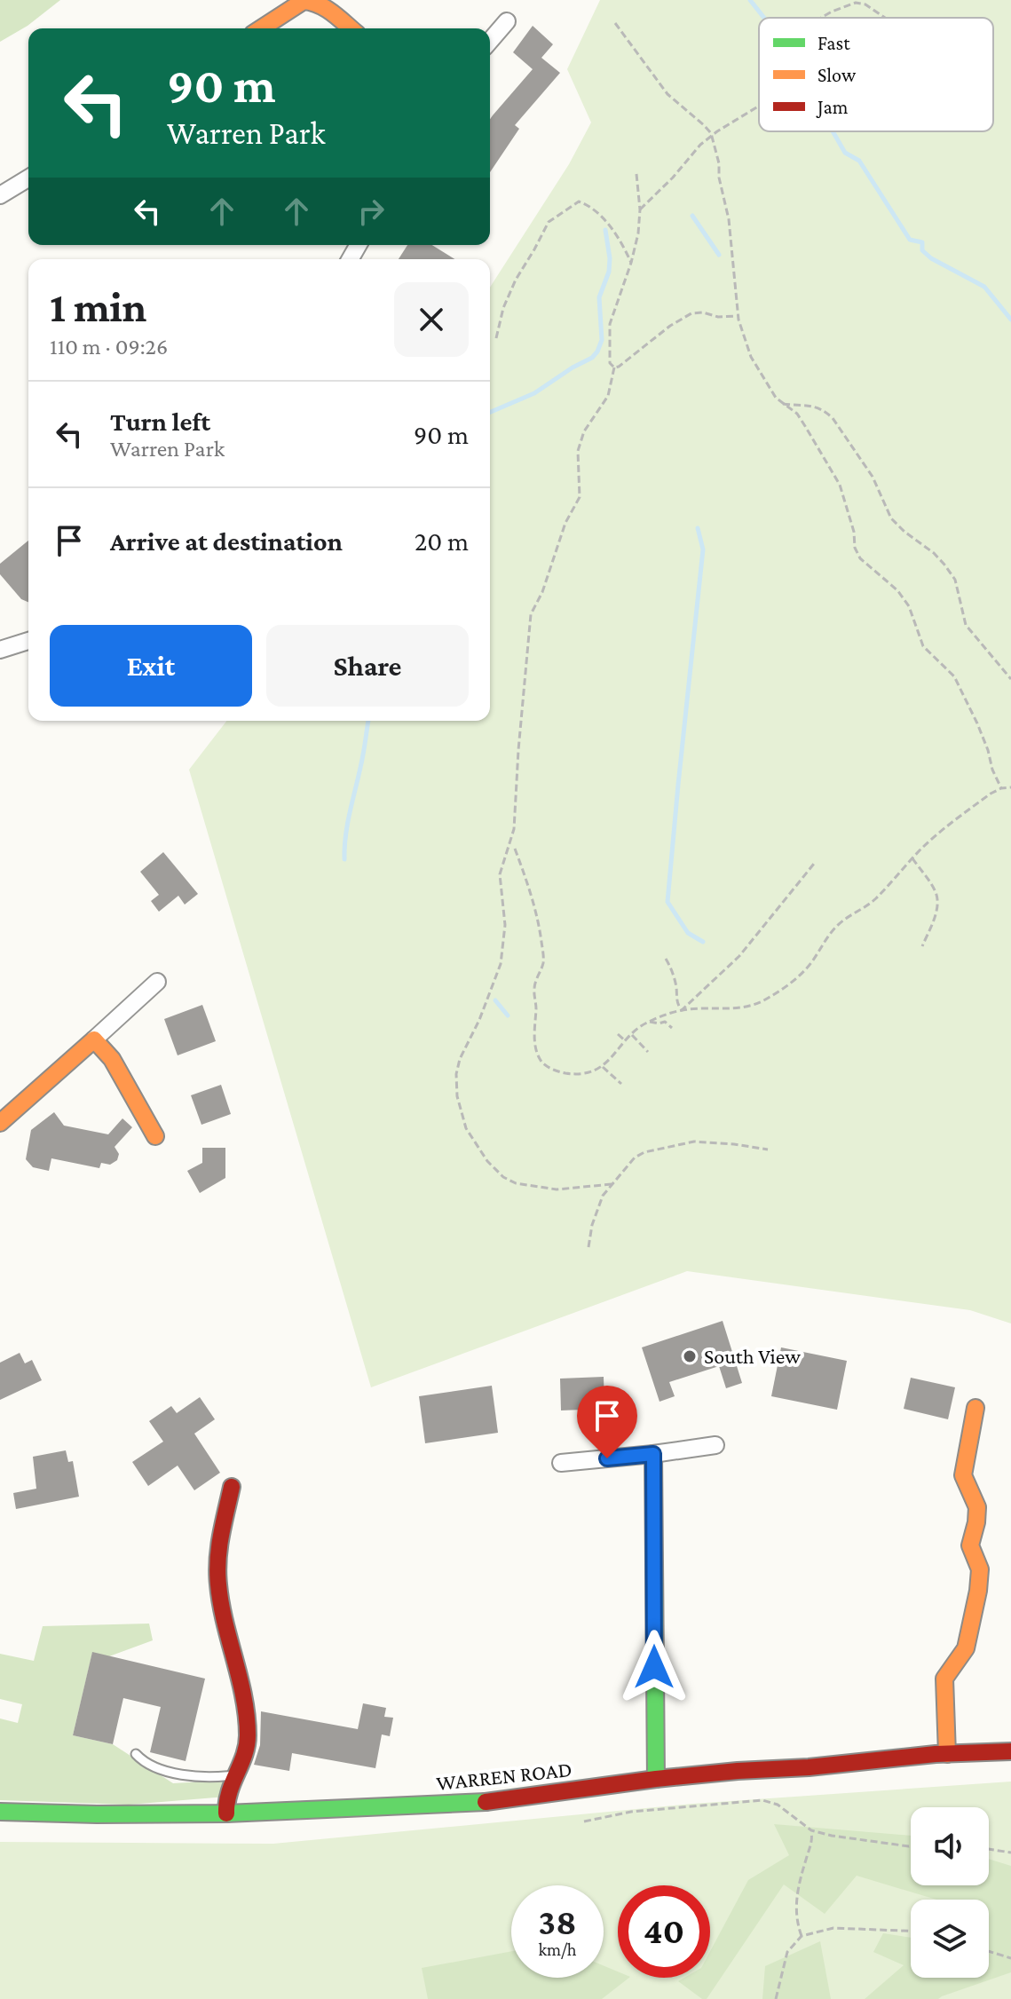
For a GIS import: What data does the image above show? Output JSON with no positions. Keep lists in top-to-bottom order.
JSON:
{
  "streets": {
    "street": ["WARREN ROAD"]
  },
  "places": ["South View"],
  "legend": ["Fast", "Slow", "Jam"],
  "page": {
    "turn": ["90 m", "Warren Park"],
    "heading": ["1 min", "110 m · 09:26"],
    "list": [
      {
        "name": "Turn left",
        "note": "Warren Park",
        "value": "90 m"
      },
      {
        "name": "Arrive at destination",
        "value": "20 m"
      }
    ],
    "buttons": ["Exit", "Share"],
    "speed": "38 km/h",
    "limit": "40"
  }
}
